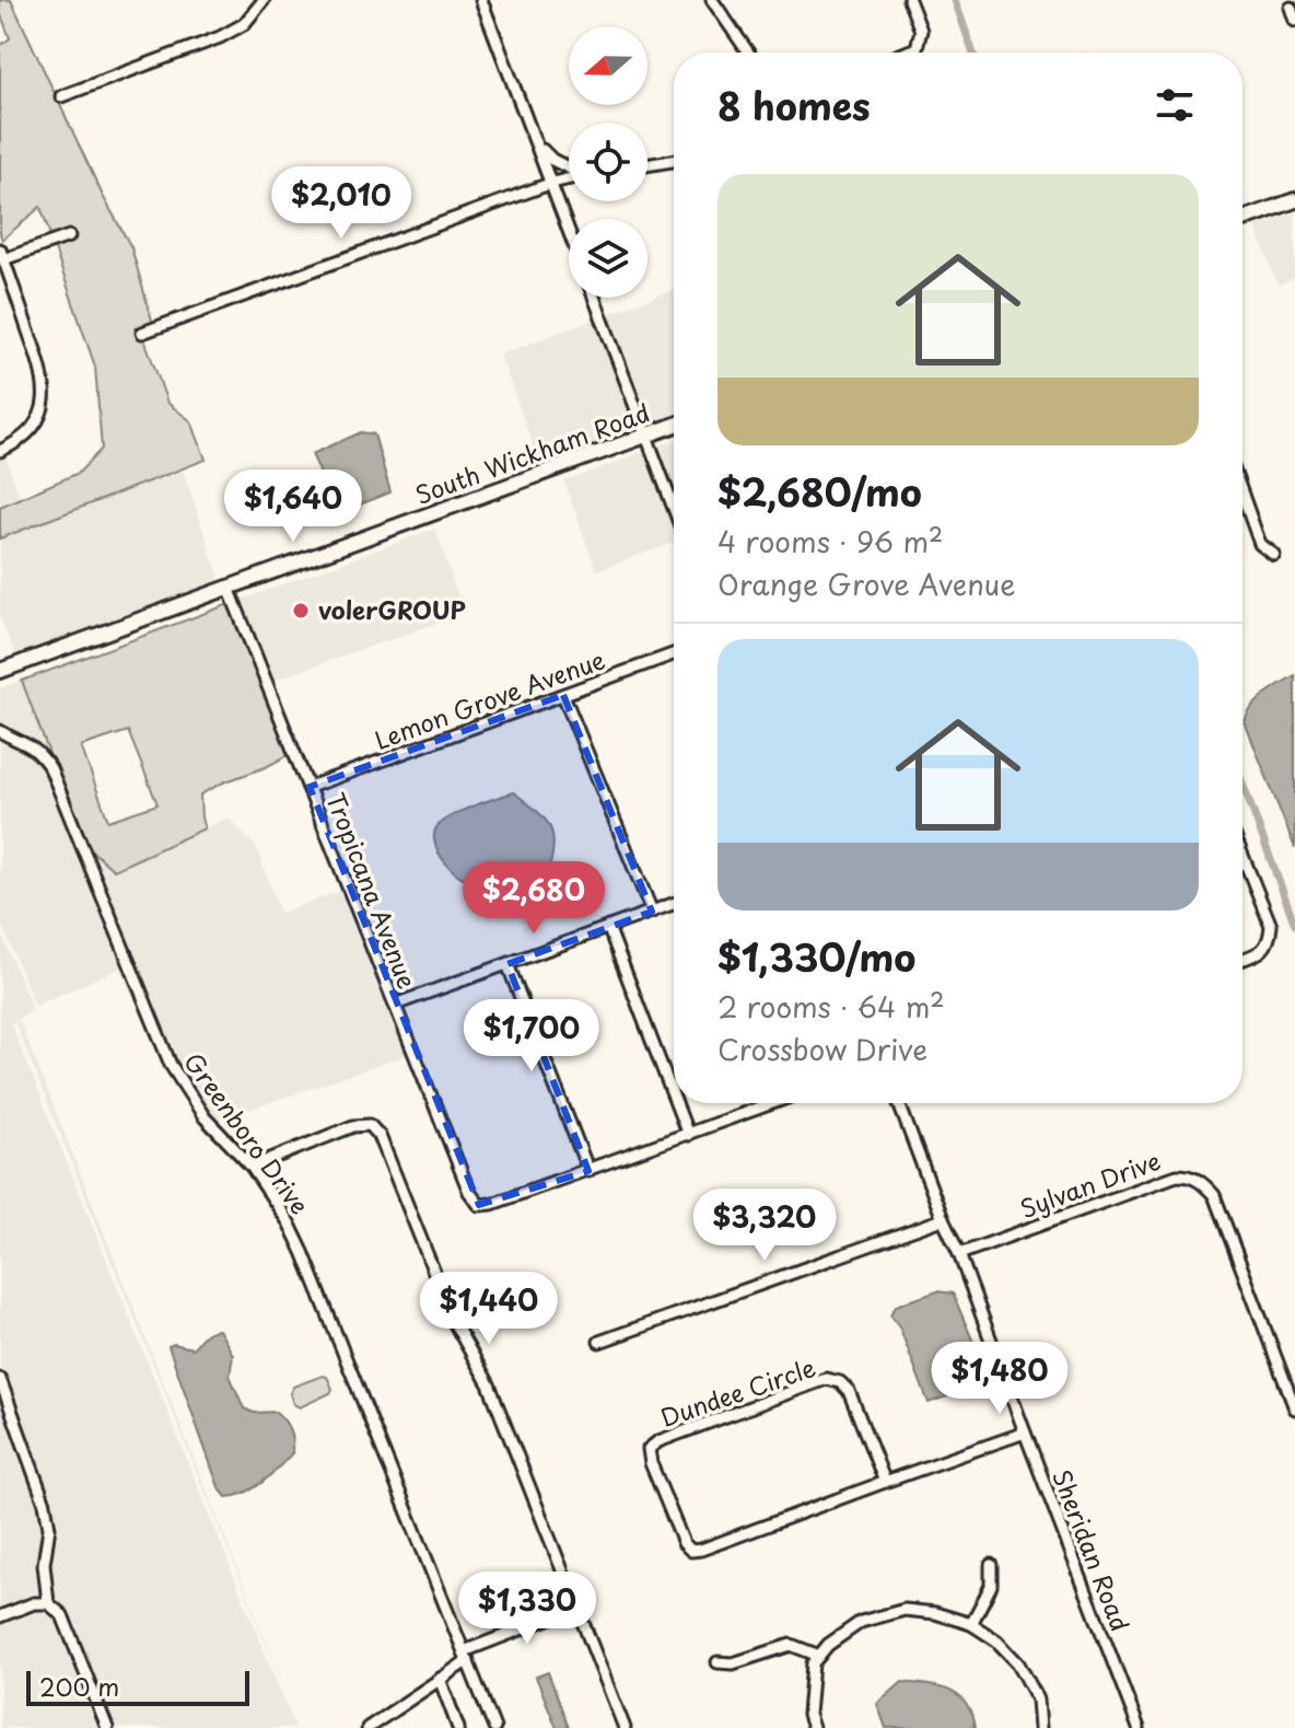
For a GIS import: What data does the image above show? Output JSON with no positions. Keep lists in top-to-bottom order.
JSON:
{
  "streets": {
    "main road": ["South Wickham Road"],
    "street": [
      "Lemon Grove Avenue",
      "Tropicana Avenue",
      "Greenboro Drive",
      "Sylvan Drive",
      "Dundee Circle",
      "Sheridan Road"
    ]
  },
  "crossings": [
    ["South Wickham Road", "Tropicana Avenue"],
    ["Lemon Grove Avenue", "Tropicana Avenue"],
    ["Sylvan Drive", "Sheridan Road"],
    ["Dundee Circle", "Sheridan Road"]
  ],
  "places": ["volerGROUP"],
  "scale_bar": "200 m",
  "north": "left",
  "page": {
    "heading": "8 homes",
    "list": [
      {
        "name": "$2,680/mo",
        "note": "4 rooms · 96 m² · Orange Grove Avenue"
      },
      {
        "name": "$1,330/mo",
        "note": "2 rooms · 64 m² · Crossbow Drive"
      }
    ],
    "price": [
      "$2,010",
      "$1,640",
      "$2,680",
      "$1,700",
      "$3,320",
      "$1,440",
      "$1,480",
      "$1,330"
    ],
    "scale": "200 m"
  }
}
